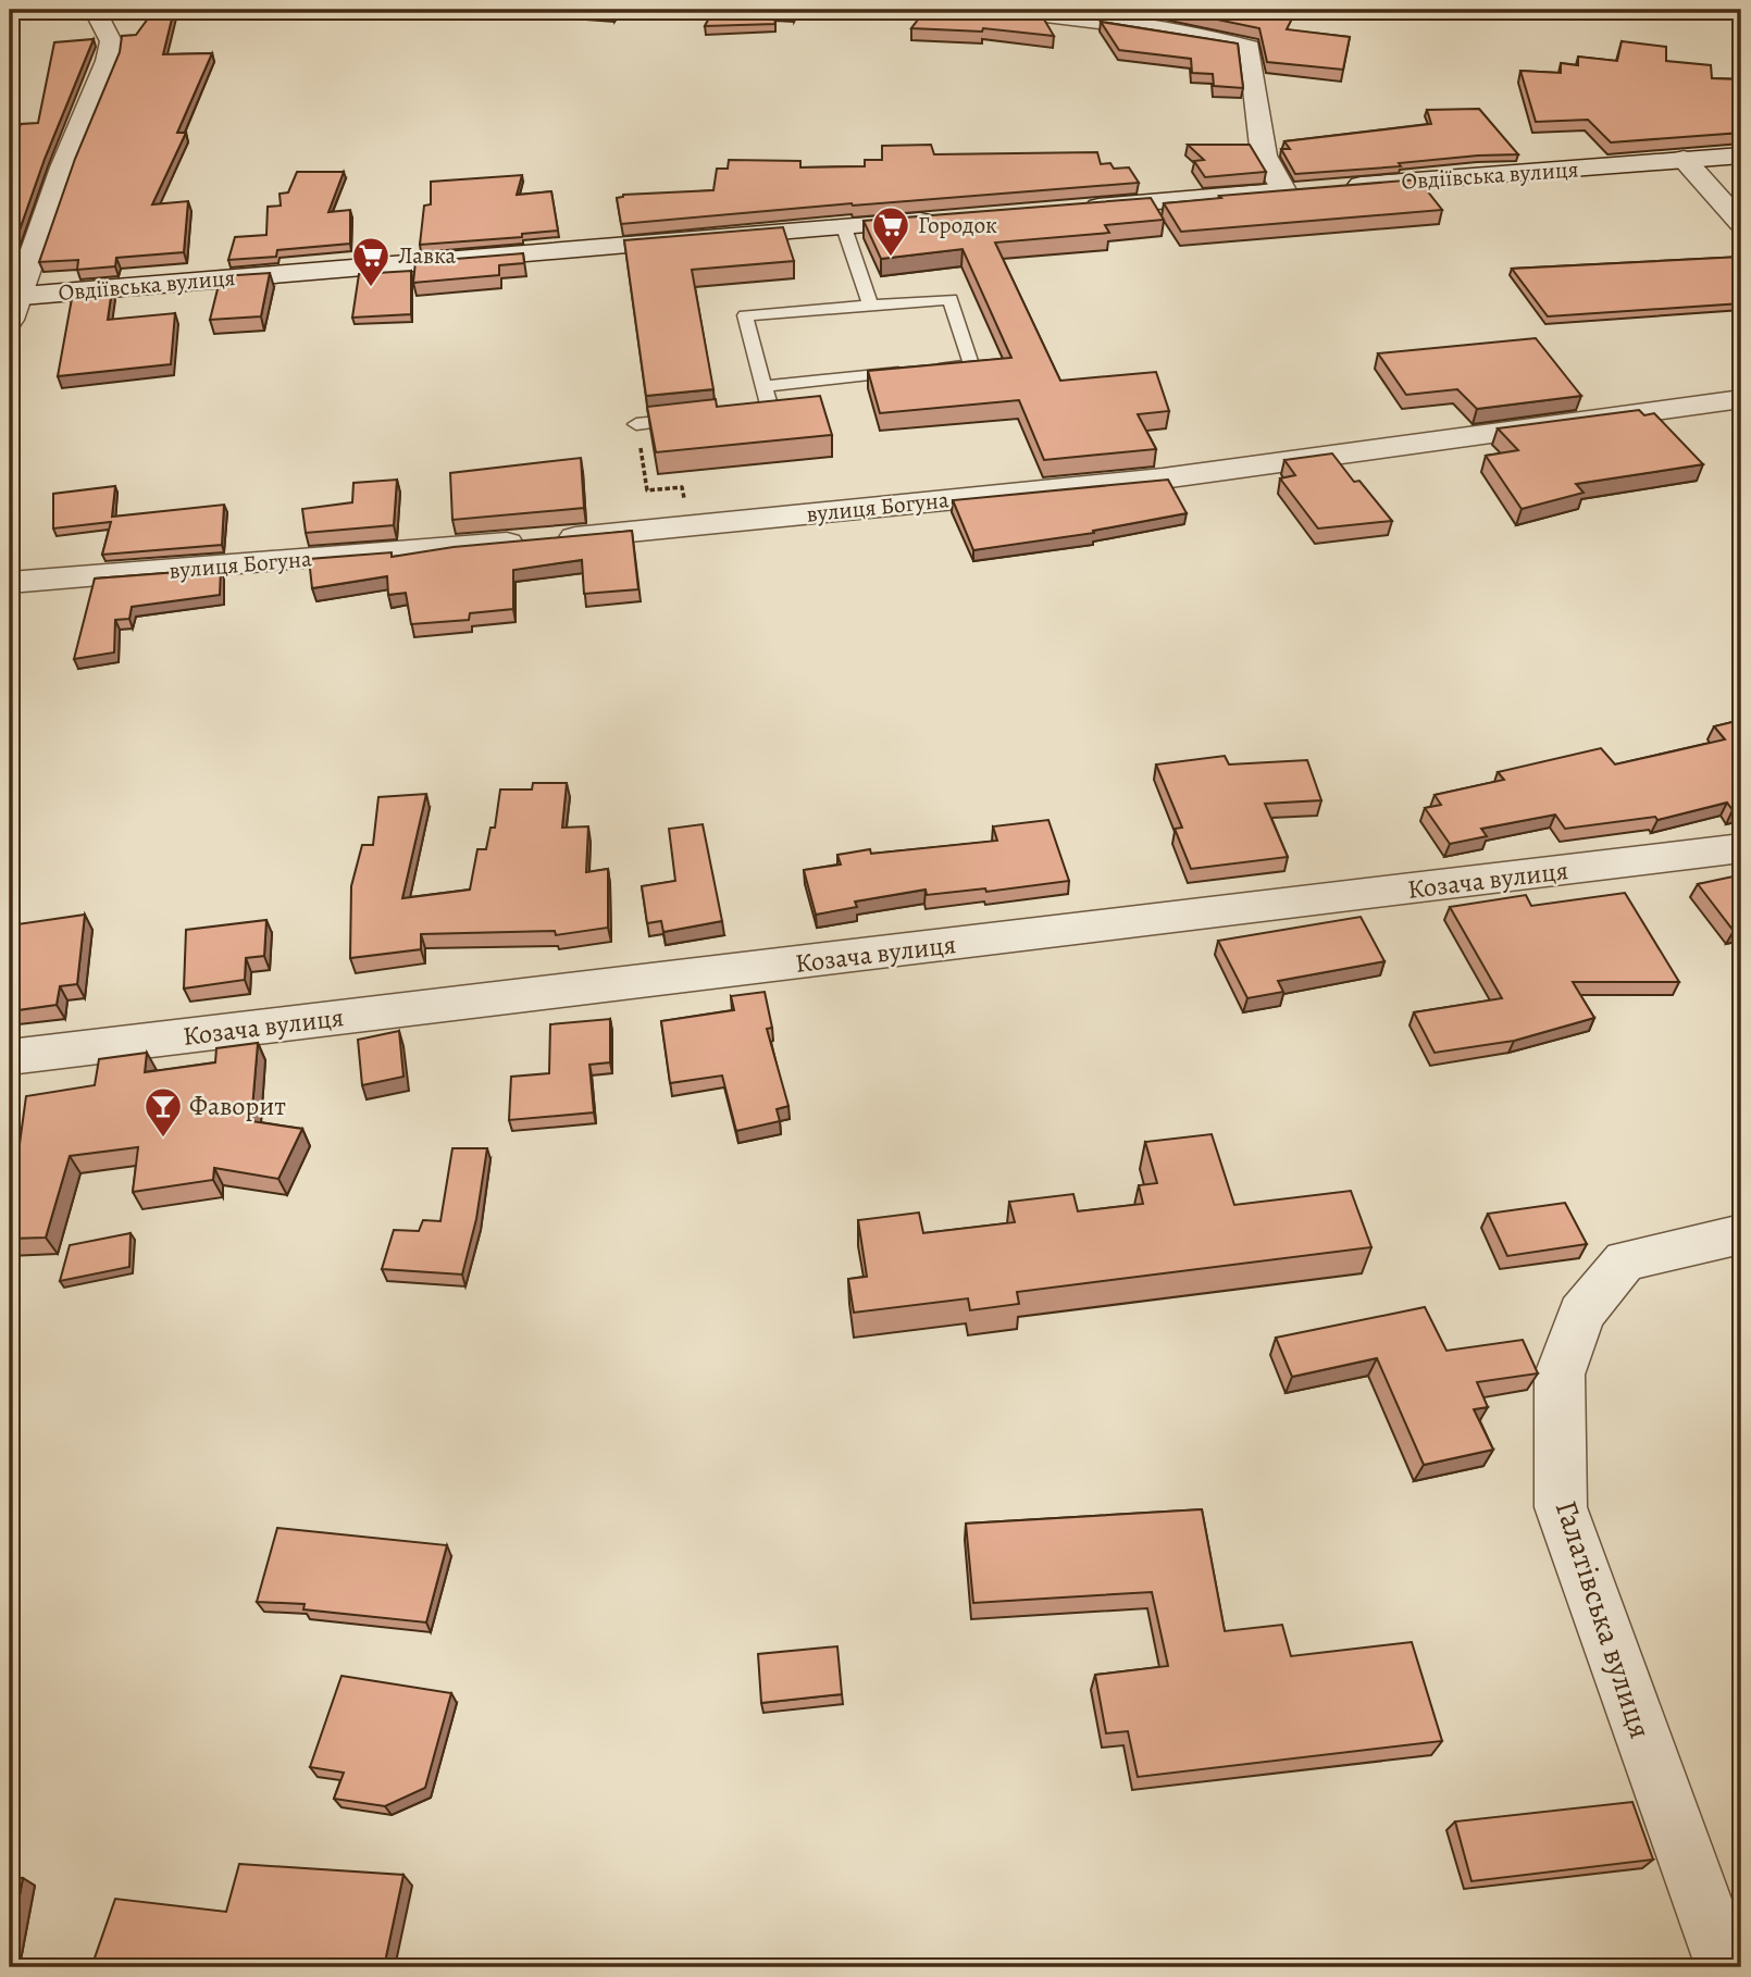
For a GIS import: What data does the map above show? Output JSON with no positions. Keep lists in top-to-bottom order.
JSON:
{
  "streets": {
    "street": [
      "Овдіївська вулиця",
      "вулиця Богуна",
      "Козача вулиця",
      "Галатівська вулиця"
    ]
  },
  "places": {
    "supermarket": ["Городок", "Лавка"],
    "bar": ["Фаворит"]
  }
}
